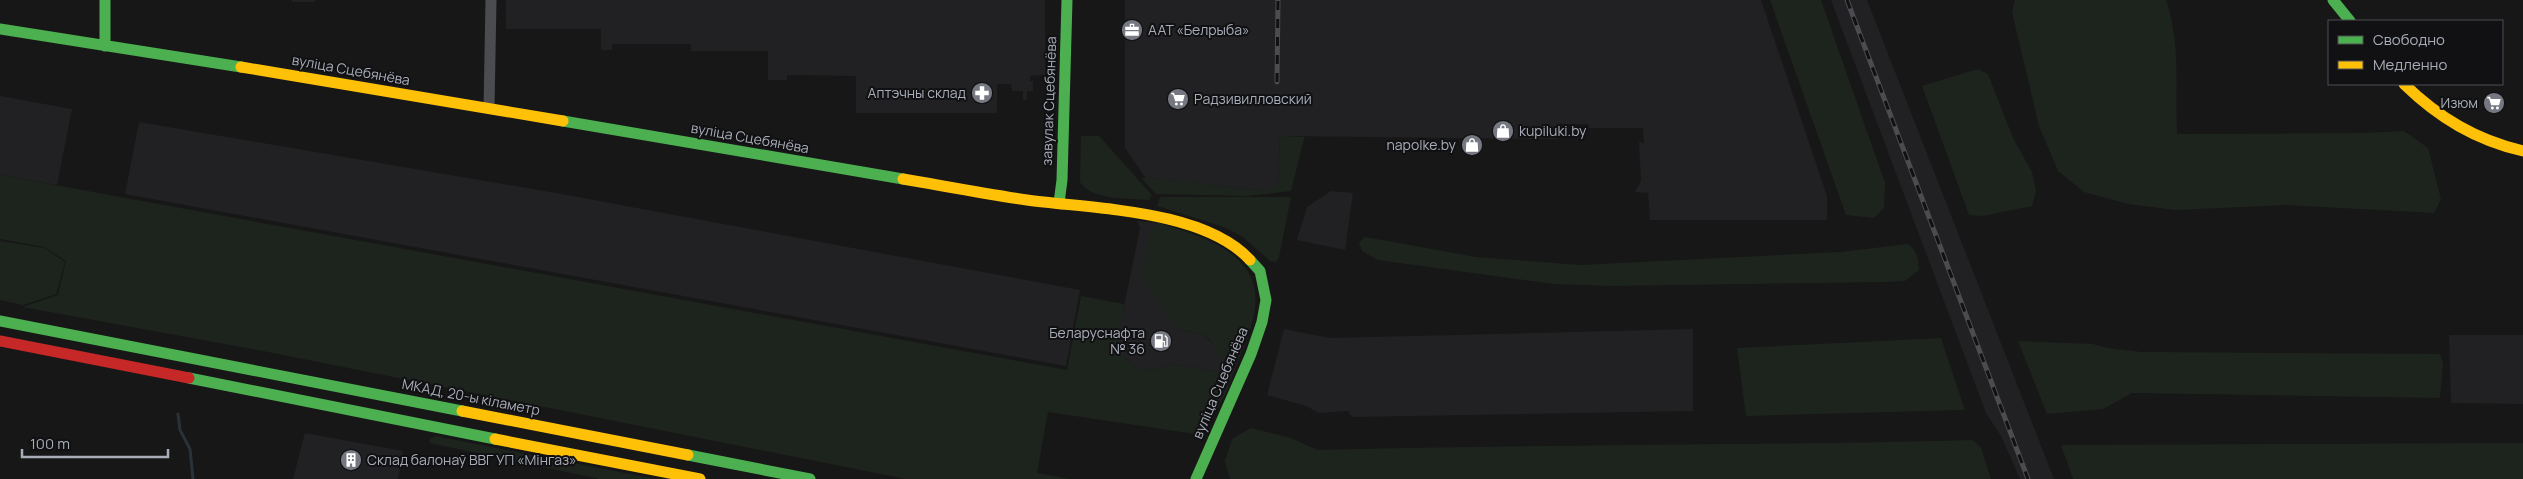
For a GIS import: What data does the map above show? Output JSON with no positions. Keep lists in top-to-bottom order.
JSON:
{
  "streets": {
    "main road": ["вуліца Сцебянёва", "завулак Сцебянёва", "МКАД, 20-ы кіламетр"]
  },
  "crossings": [
    ["вуліца Сцебянёва", "завулак Сцебянёва"]
  ],
  "places": {
    "office": ["ААТ «Белрыба»"],
    "pharmacy": ["Аптэчны склад"],
    "supermarket": ["Радзивилловский", "Изюм"],
    "shop": ["kupiluki.by", "napolke.by"],
    "fuel station": ["Беларуснафта № 36"],
    "building": ["Склад балонаў ВВГ УП «Мінгаз»"]
  },
  "legend": ["Свободно", "Медленно"],
  "scale_bar": "100 m"
}
